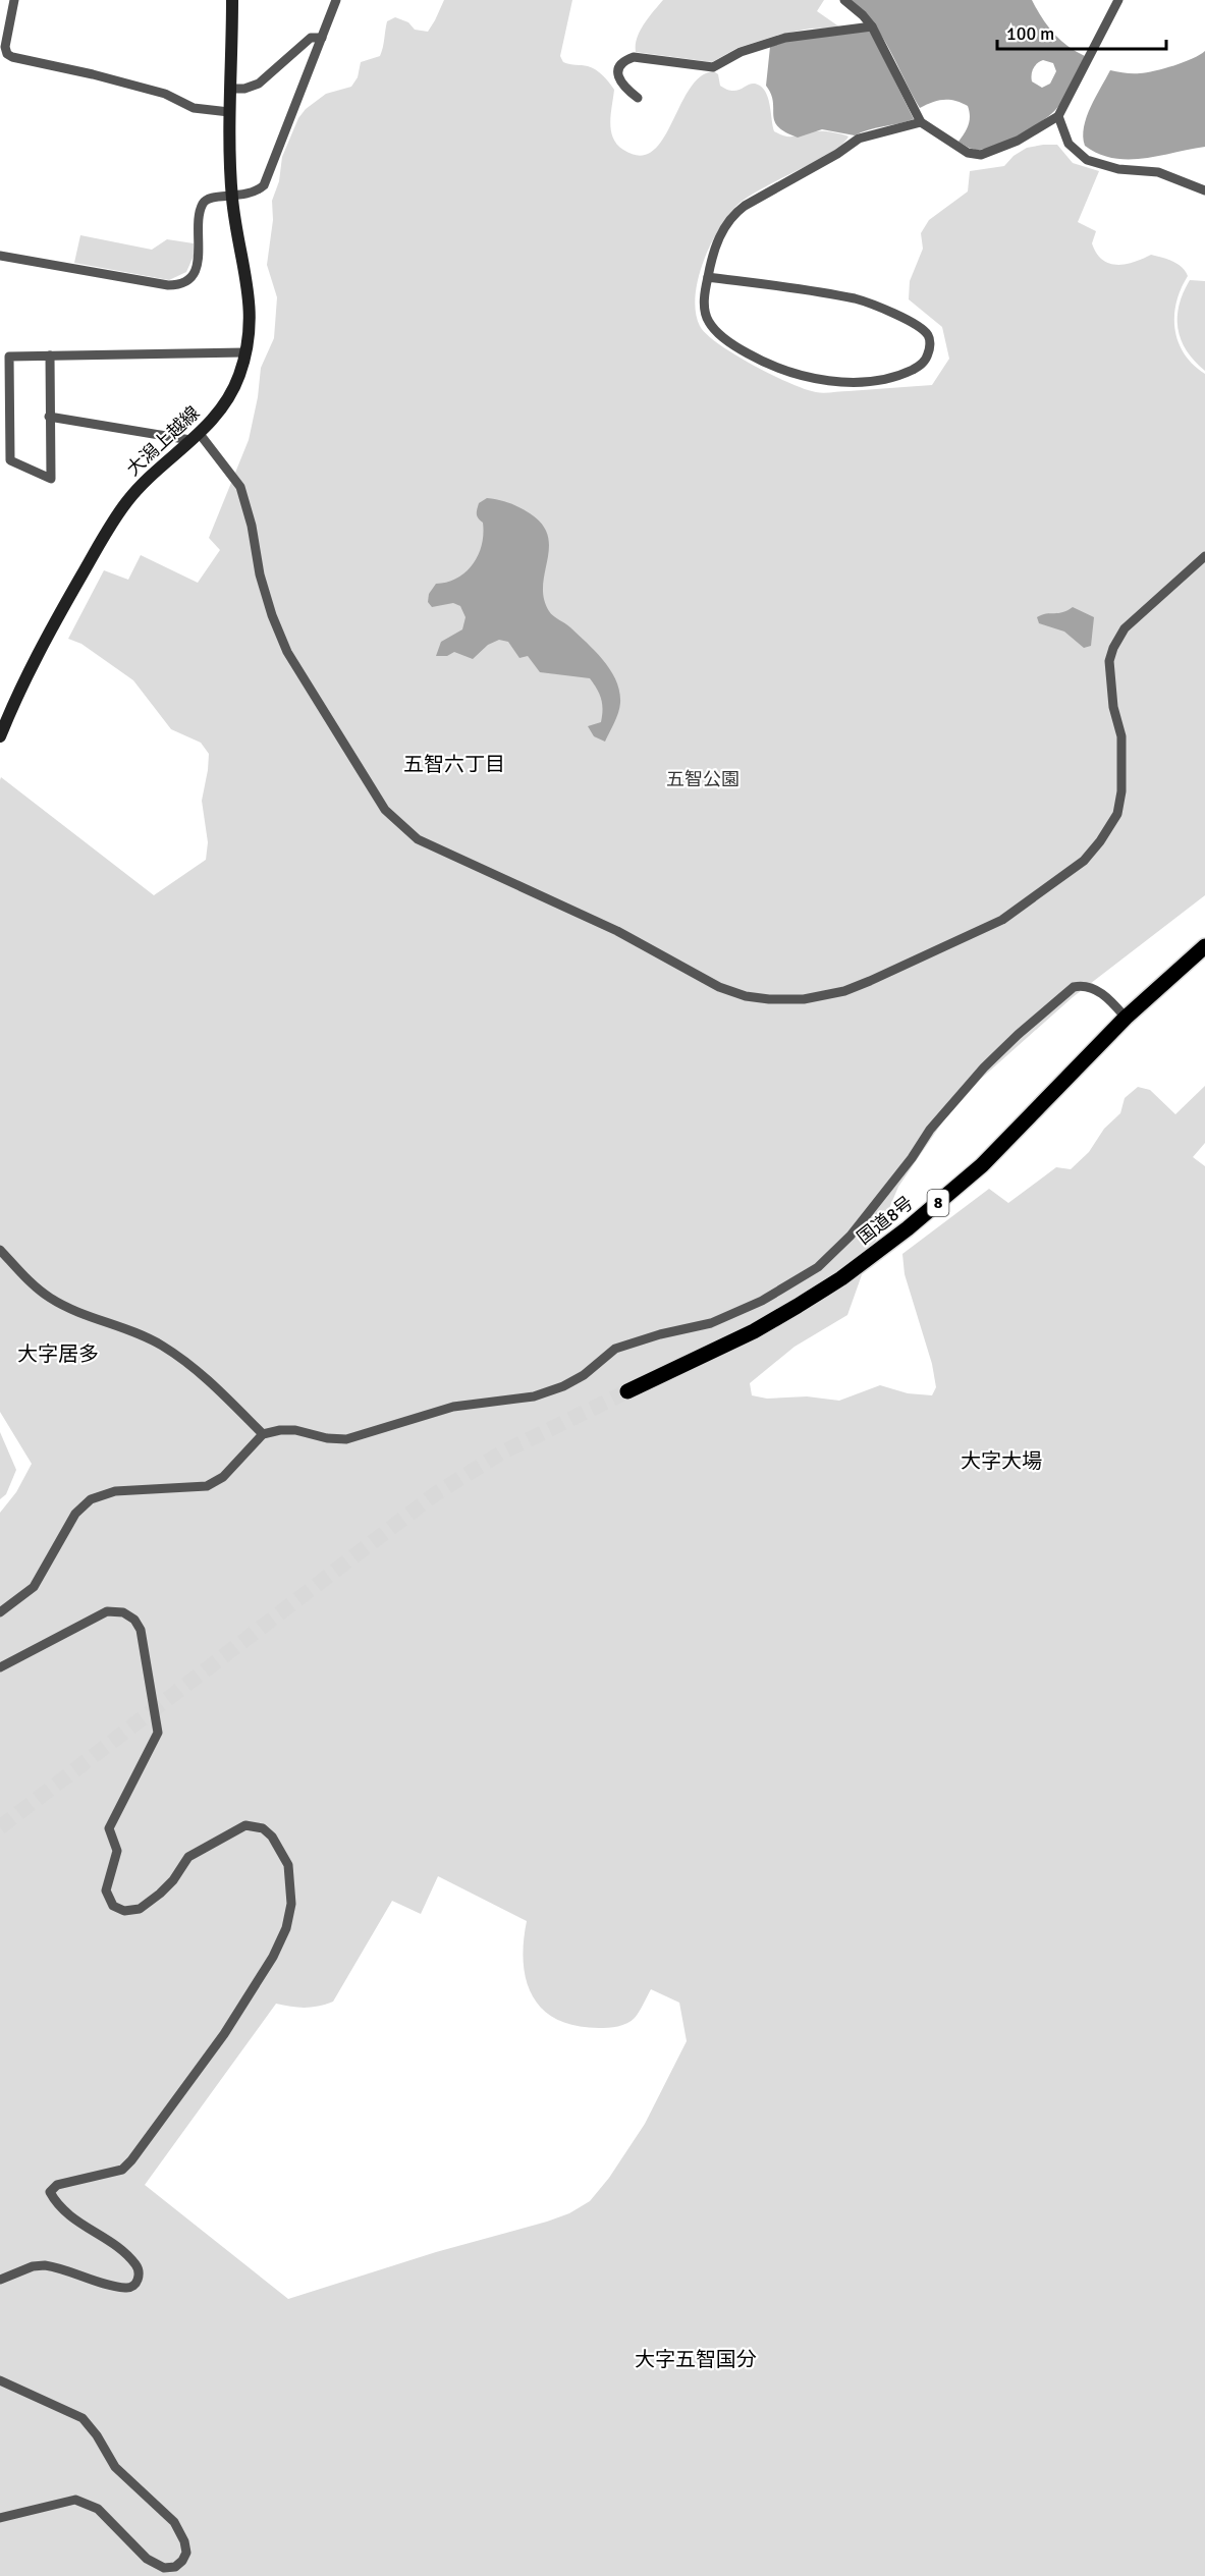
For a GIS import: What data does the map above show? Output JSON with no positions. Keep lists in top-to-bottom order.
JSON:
{
  "streets": {
    "highway": ["8", "国道8号"],
    "main road": ["大潟上越線"]
  },
  "districts": [
    "五智六丁目",
    "大字居多",
    "大字大場",
    "大字五智国分"
  ],
  "parks": ["五智公園"],
  "scale_bar": "100 m"
}
